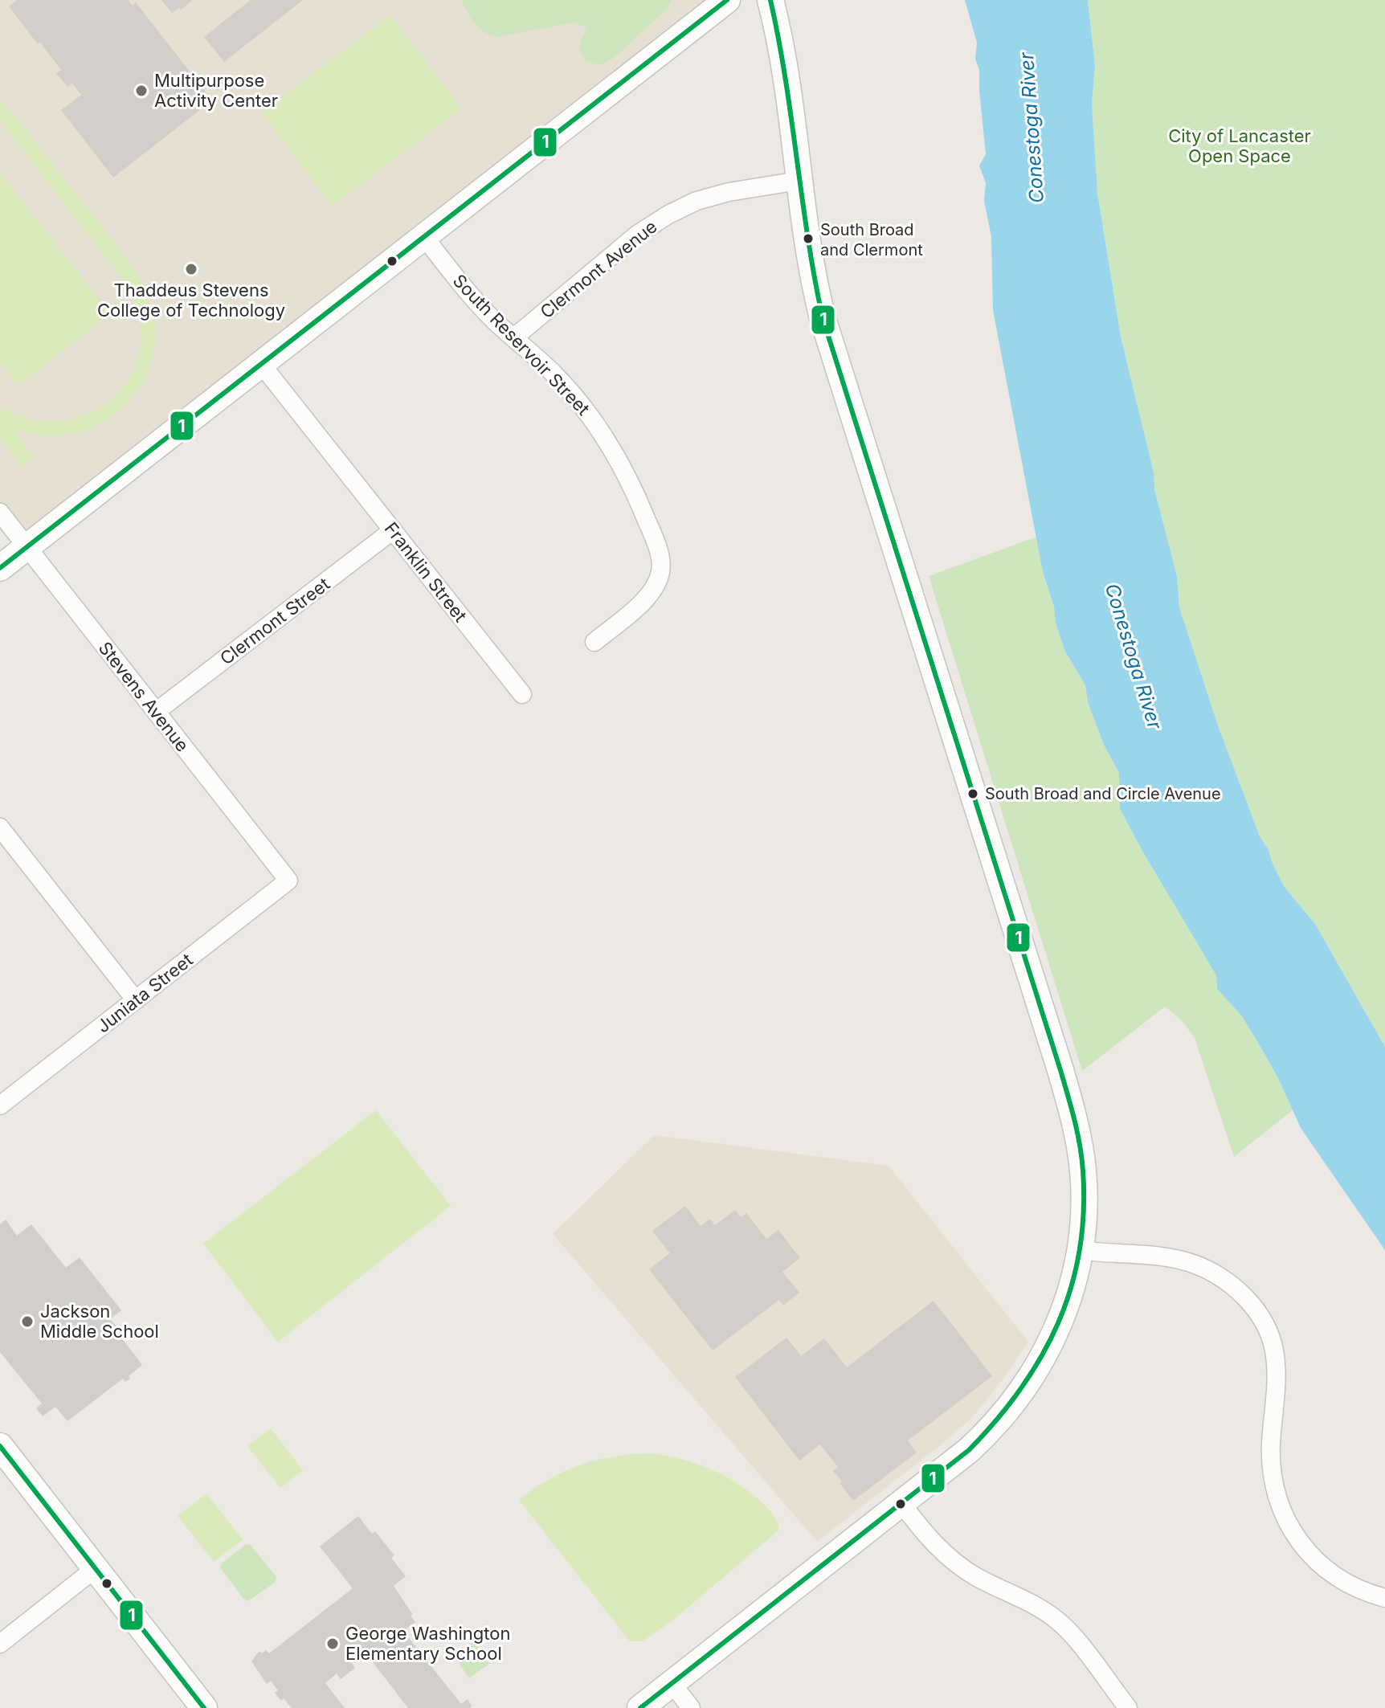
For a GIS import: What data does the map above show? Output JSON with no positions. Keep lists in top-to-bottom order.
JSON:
{
  "streets": {
    "street": [
      "Clermont Avenue",
      "South Reservoir Street",
      "Franklin Street",
      "Clermont Street",
      "Stevens Avenue",
      "Juniata Street"
    ]
  },
  "crossings": [
    ["Clermont Avenue", "South Reservoir Street"],
    ["Franklin Street", "Clermont Street"],
    ["Clermont Street", "Stevens Avenue"],
    ["Stevens Avenue", "Juniata Street"]
  ],
  "water": ["Conestoga River"],
  "parks": ["City of Lancaster Open Space"],
  "places": [
    "Multipurpose Activity Center",
    "South Broad and Clermont",
    "Thaddeus Stevens College of Technology",
    "South Broad and Circle Avenue",
    "Jackson Middle School",
    "George Washington Elementary School"
  ],
  "lines": ["transit line 1"]
}
